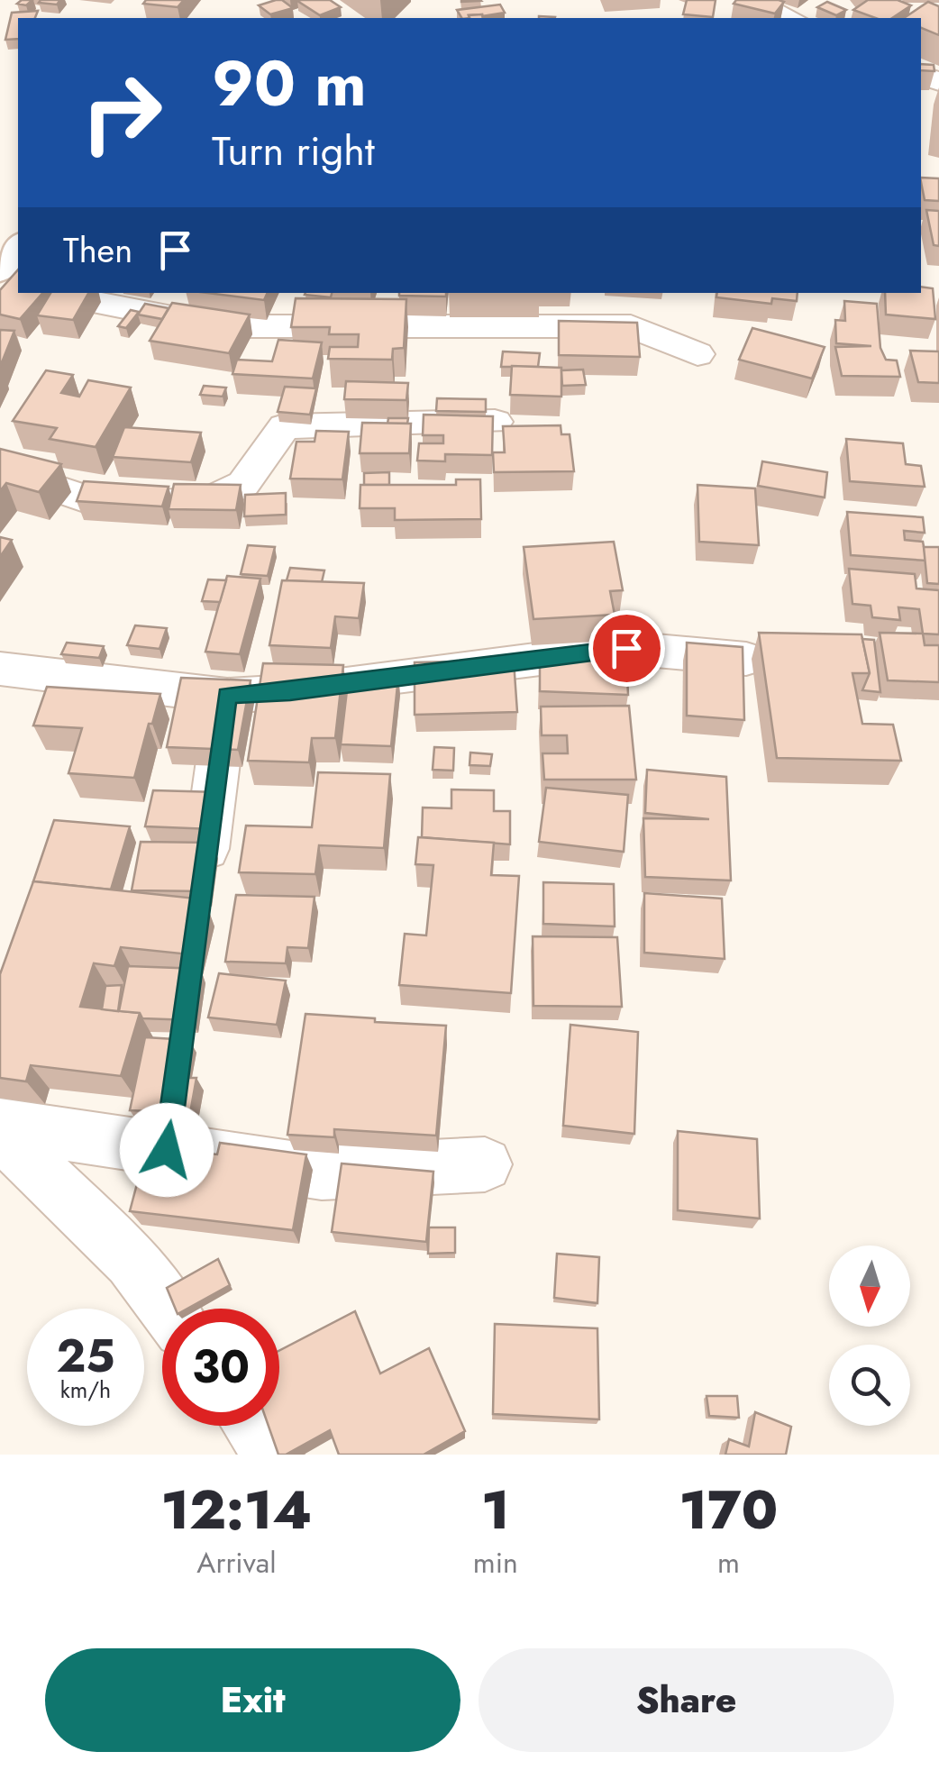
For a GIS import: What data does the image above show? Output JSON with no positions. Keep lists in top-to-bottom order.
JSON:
{
  "north": "bottom",
  "page": {
    "turn": ["90 m", "Turn right"],
    "then": "Then",
    "speed": "25 km/h",
    "limit": "30",
    "eta": [
      "12:14",
      "Arrival",
      "1",
      "min",
      "170",
      "m"
    ],
    "buttons": ["Exit", "Share"]
  }
}
